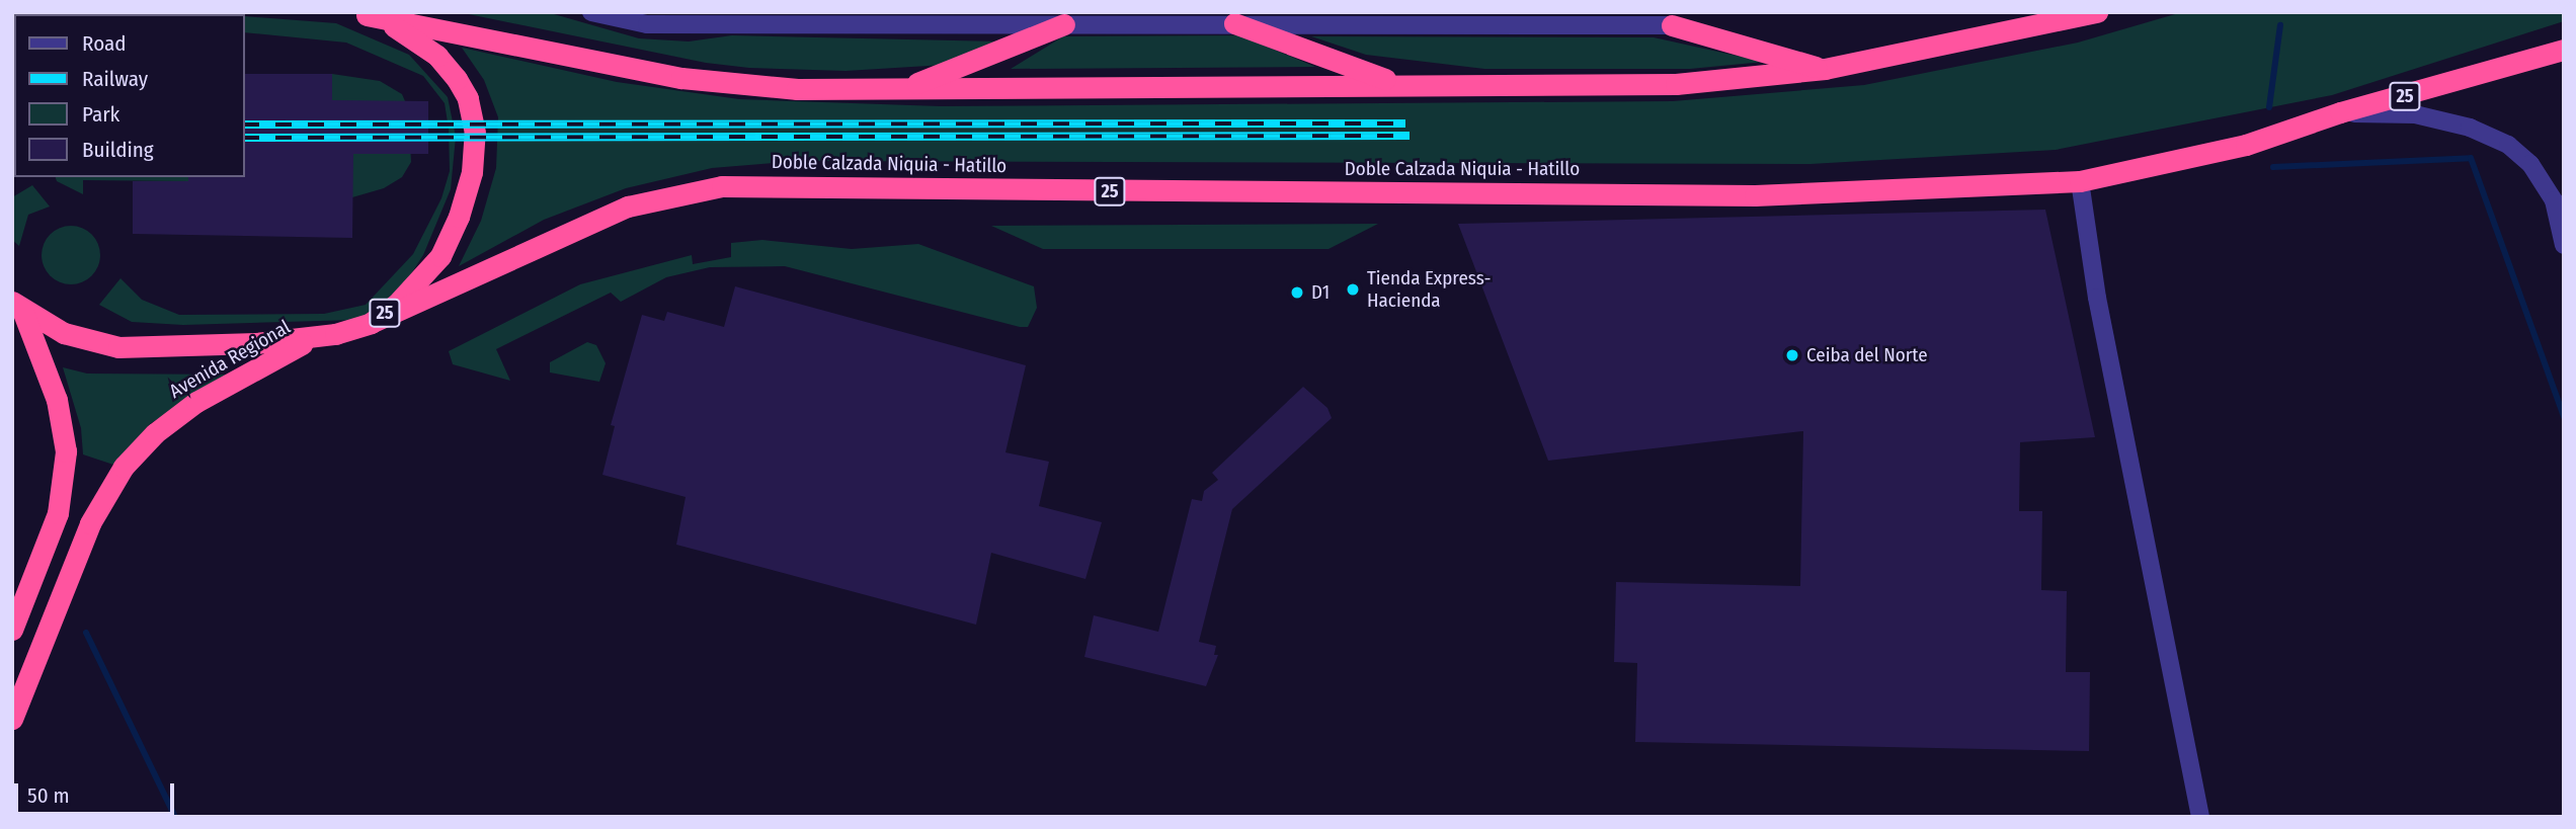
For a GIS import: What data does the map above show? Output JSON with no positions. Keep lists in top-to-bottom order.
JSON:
{
  "streets": {
    "highway": ["25", "Doble Calzada Niquia - Hatillo", "Avenida Regional"]
  },
  "crossings": [
    ["25", "Doble Calzada Niquia - Hatillo"],
    ["25", "Avenida Regional"]
  ],
  "places": ["Tienda Express- Hacienda", "D1", "Ceiba del Norte"],
  "legend": [
    "Road",
    "Railway",
    "Park",
    "Building"
  ],
  "scale_bar": "50 m"
}
